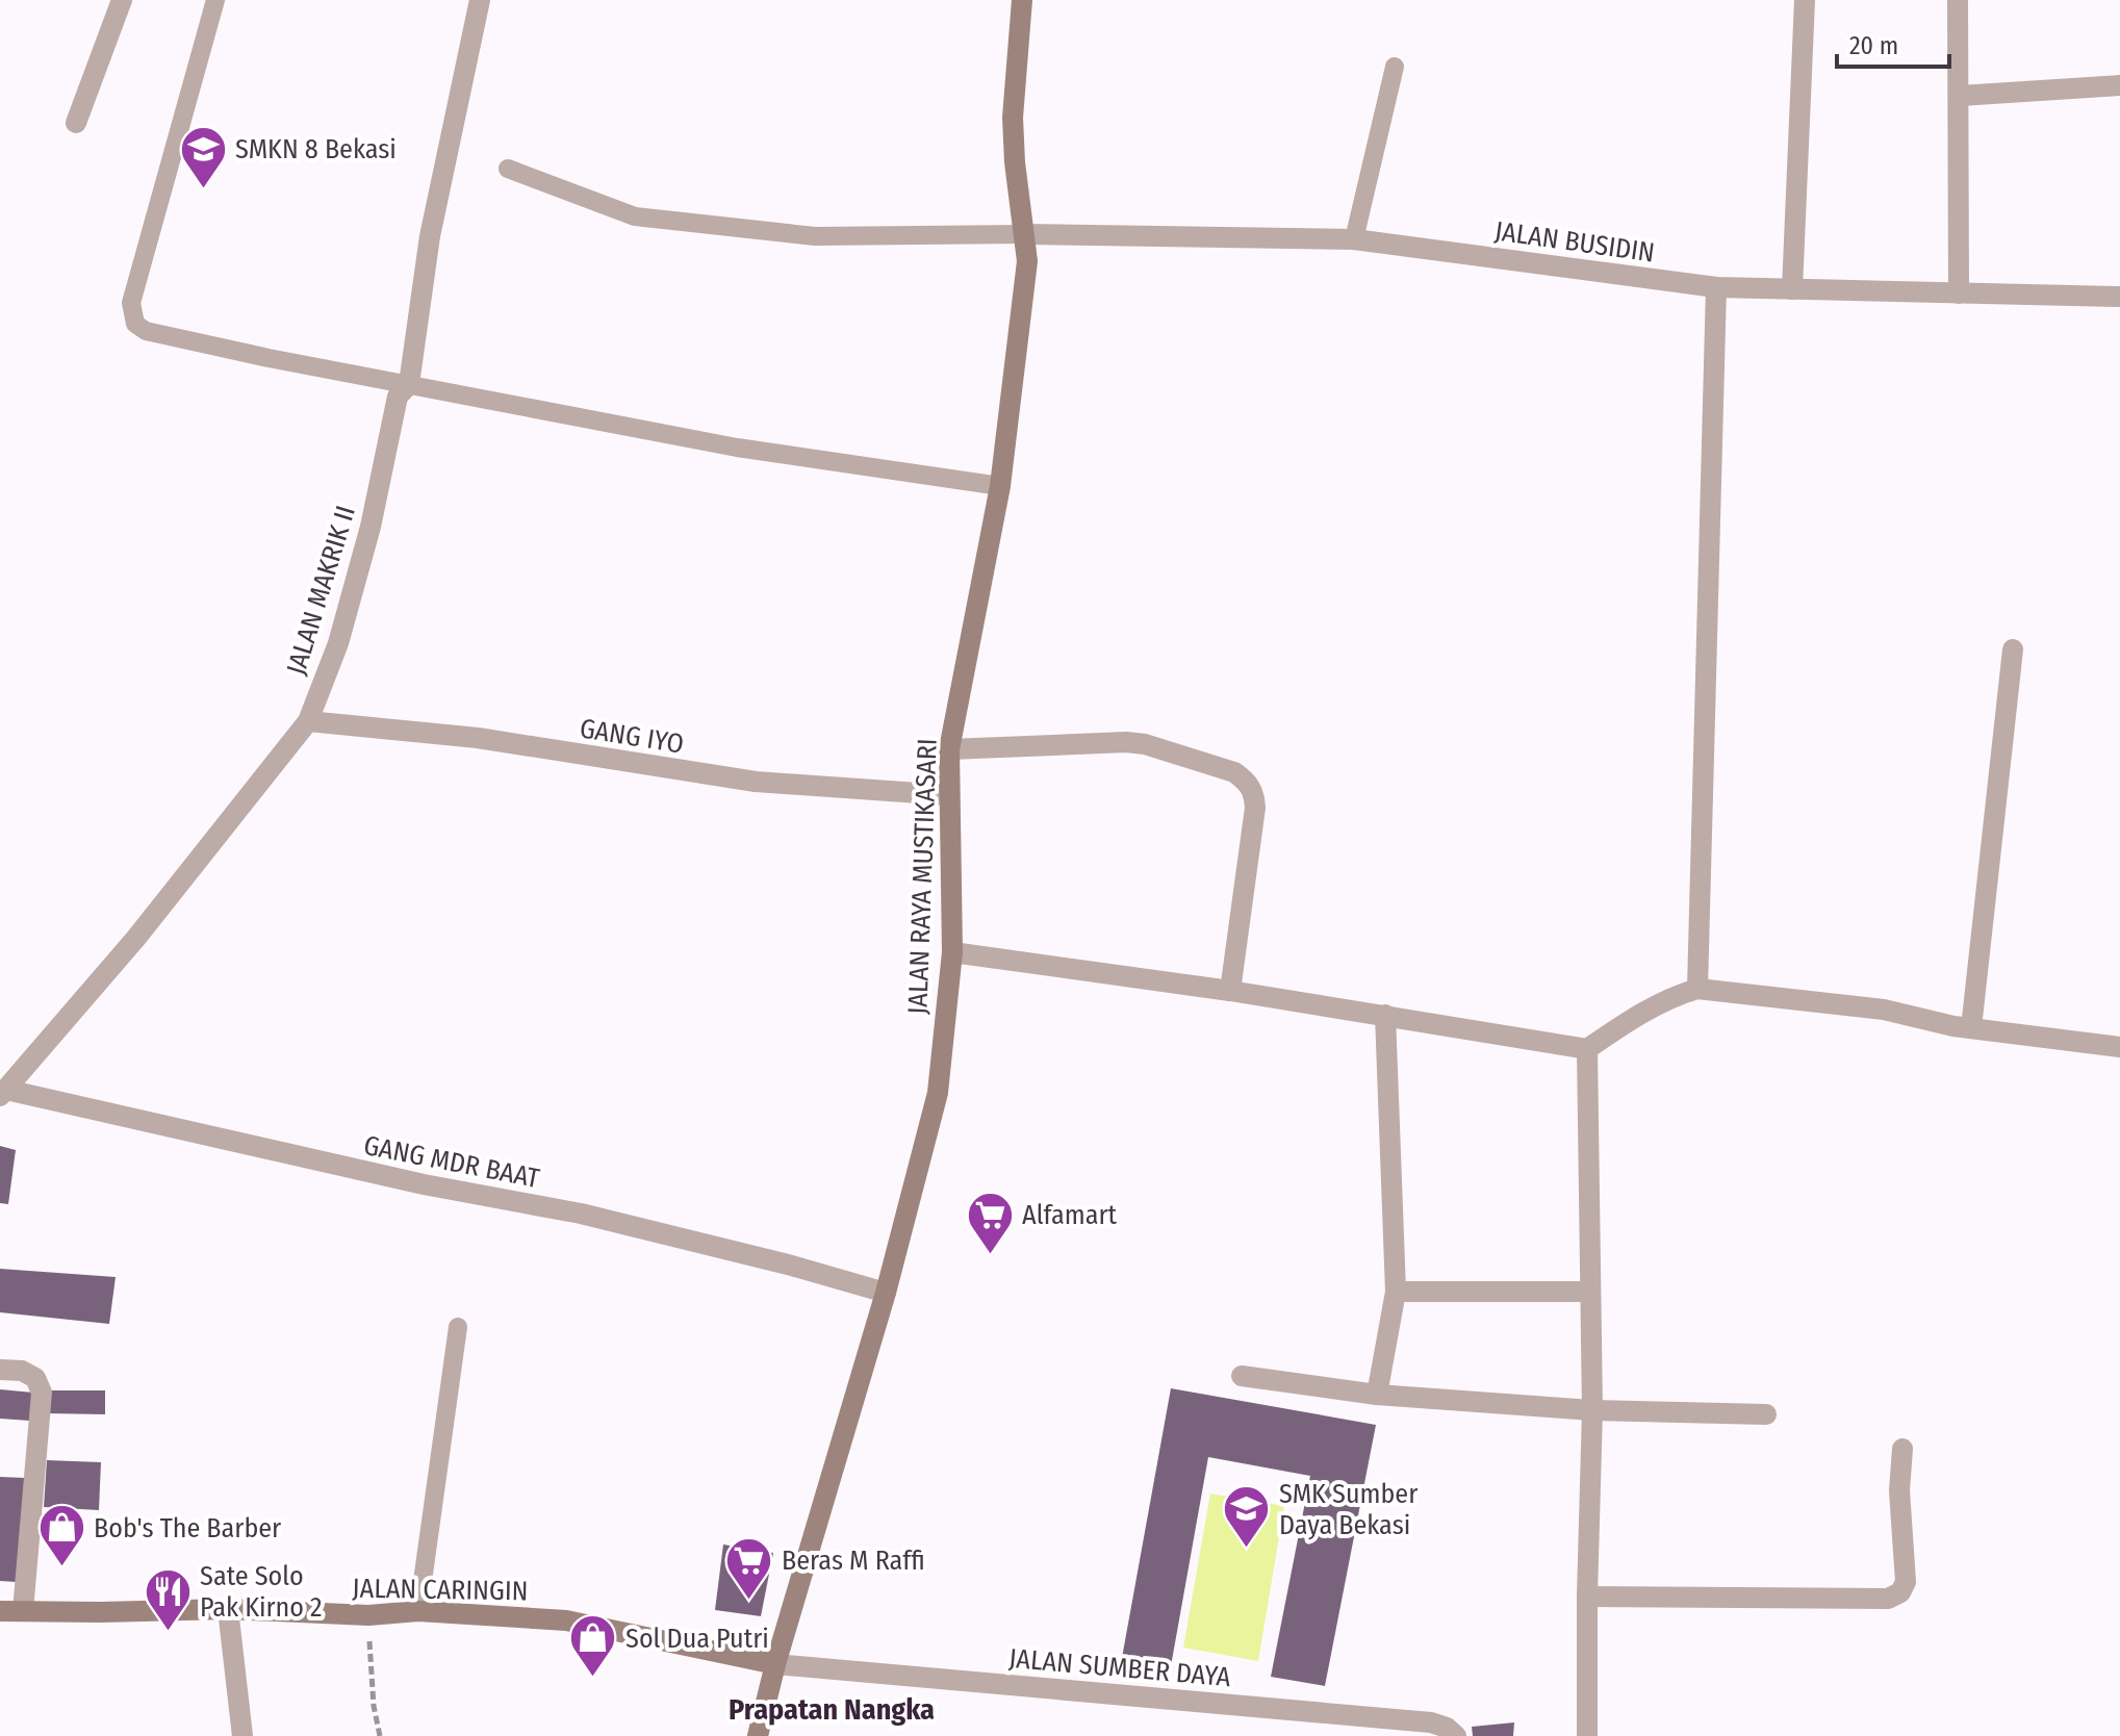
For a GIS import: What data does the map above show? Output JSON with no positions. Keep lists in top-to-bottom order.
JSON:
{
  "streets": {
    "main road": ["JALAN RAYA MUSTIKASARI", "JALAN CARINGIN"],
    "street": [
      "JALAN BUSIDIN",
      "JALAN MAKRIK II",
      "GANG IYO",
      "GANG MDR BAAT",
      "JALAN SUMBER DAYA"
    ]
  },
  "crossings": [
    ["JALAN BUSIDIN", "JALAN RAYA MUSTIKASARI"],
    ["JALAN MAKRIK II", "GANG IYO"],
    ["JALAN MAKRIK II", "GANG MDR BAAT"],
    ["GANG IYO", "JALAN RAYA MUSTIKASARI"],
    ["JALAN RAYA MUSTIKASARI", "GANG MDR BAAT"],
    ["JALAN RAYA MUSTIKASARI", "JALAN CARINGIN"],
    ["JALAN RAYA MUSTIKASARI", "JALAN SUMBER DAYA"],
    ["JALAN CARINGIN", "JALAN SUMBER DAYA"]
  ],
  "districts": ["Prapatan Nangka"],
  "places": {
    "school or university": ["SMKN 8 Bekasi", "SMK Sumber Daya Bekasi"],
    "supermarket": ["Alfamart", "Beras M Raffi"],
    "shop": ["Bob's The Barber", "Sol Dua Putri"],
    "restaurant": ["Sate Solo Pak Kirno 2"]
  },
  "scale_bar": "20 m"
}
